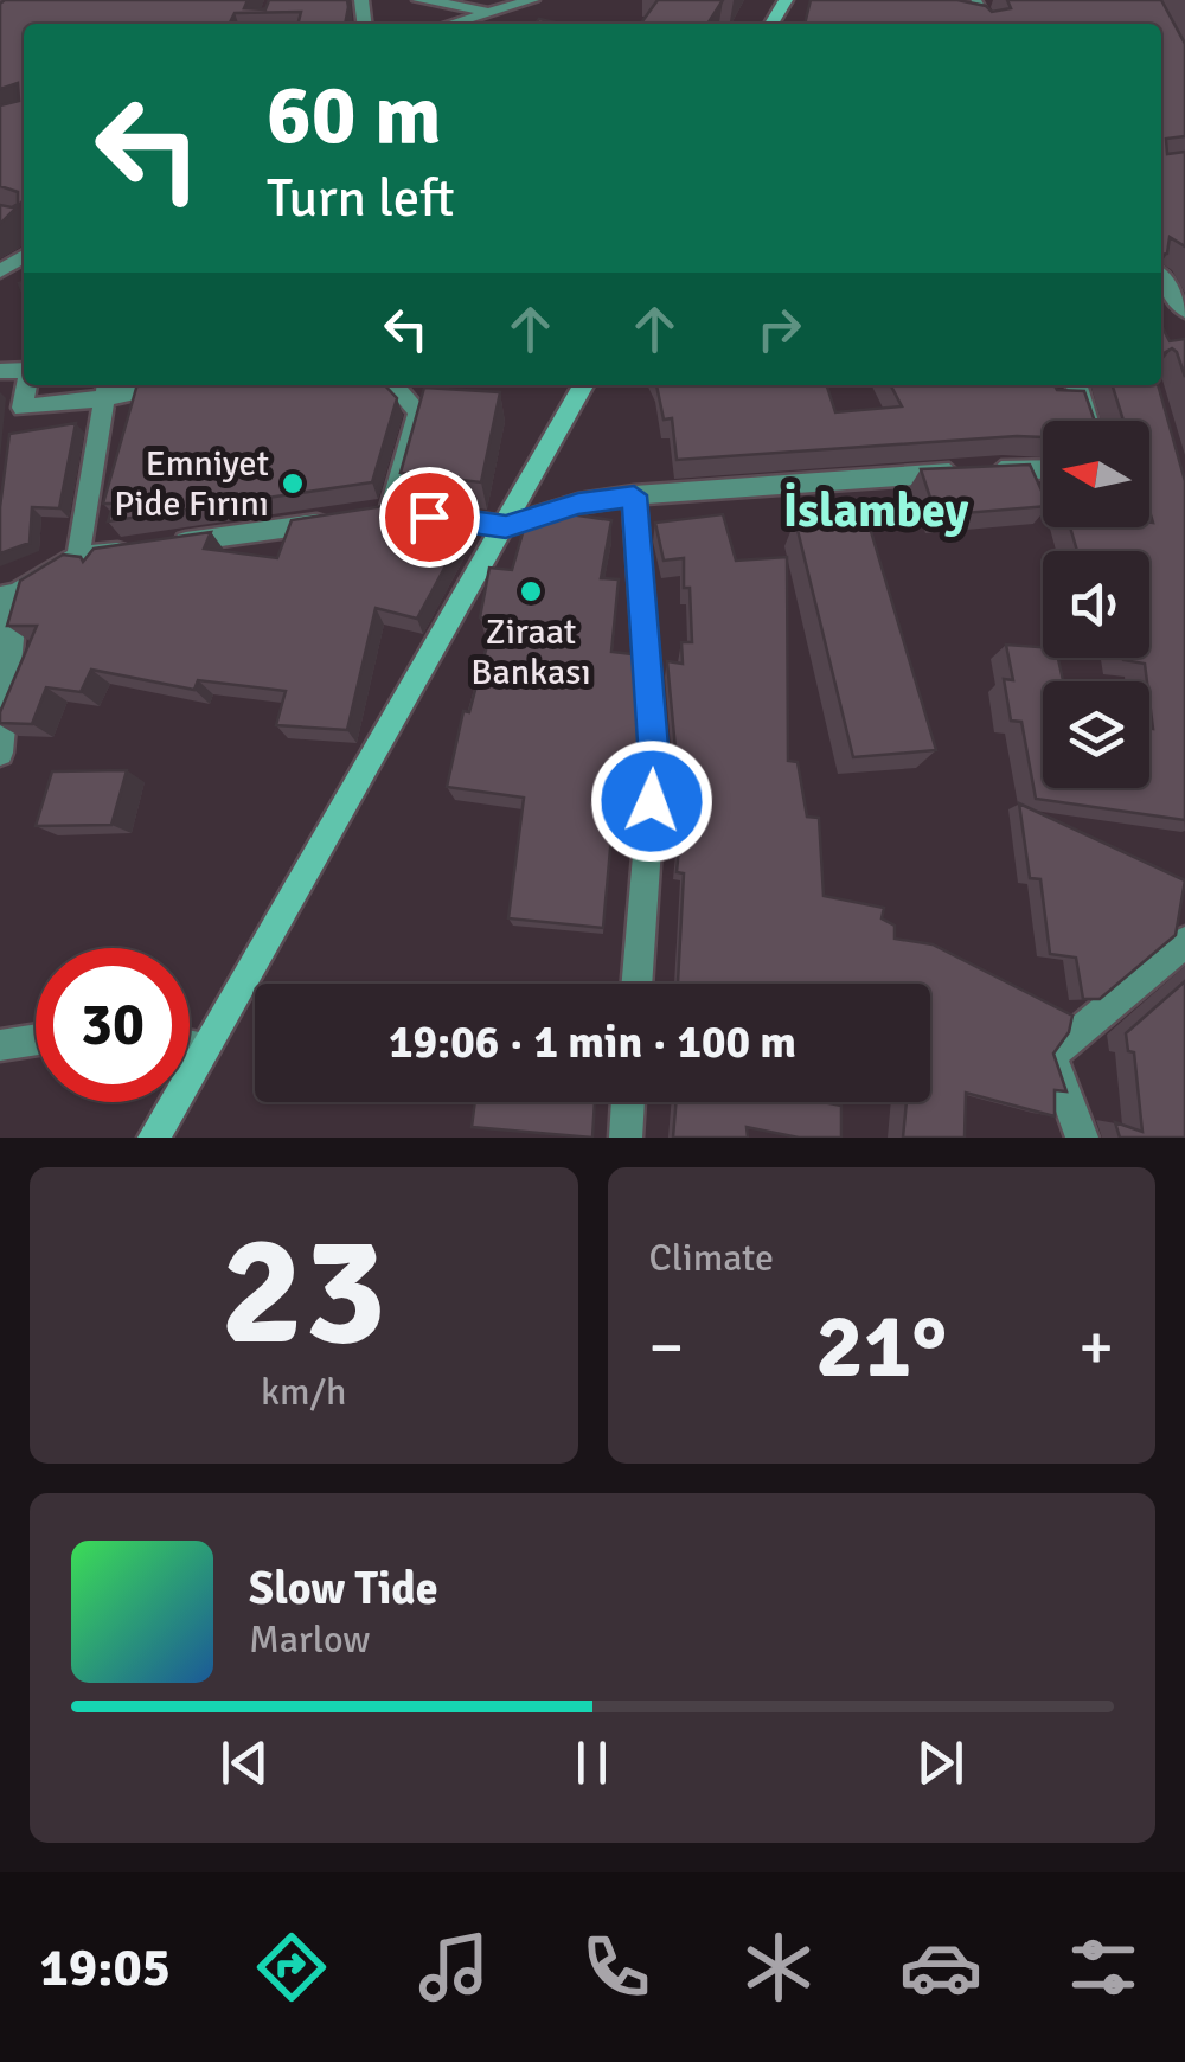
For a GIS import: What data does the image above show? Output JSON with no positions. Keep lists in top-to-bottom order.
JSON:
{
  "districts": ["İslambey"],
  "places": ["Emniyet Pide Fırını", "Ziraat Bankası"],
  "north": "left",
  "page": {
    "turn": ["60 m", "Turn left"],
    "limit": "30",
    "trip": "19:06 · 1 min · 100 m",
    "tile": [
      ["23", "km/h"],
      "Climate"
    ],
    "heat": ["−", "21°", "+"],
    "song": ["Slow Tide", "Marlow"],
    "tabs": "19:05"
  }
}
